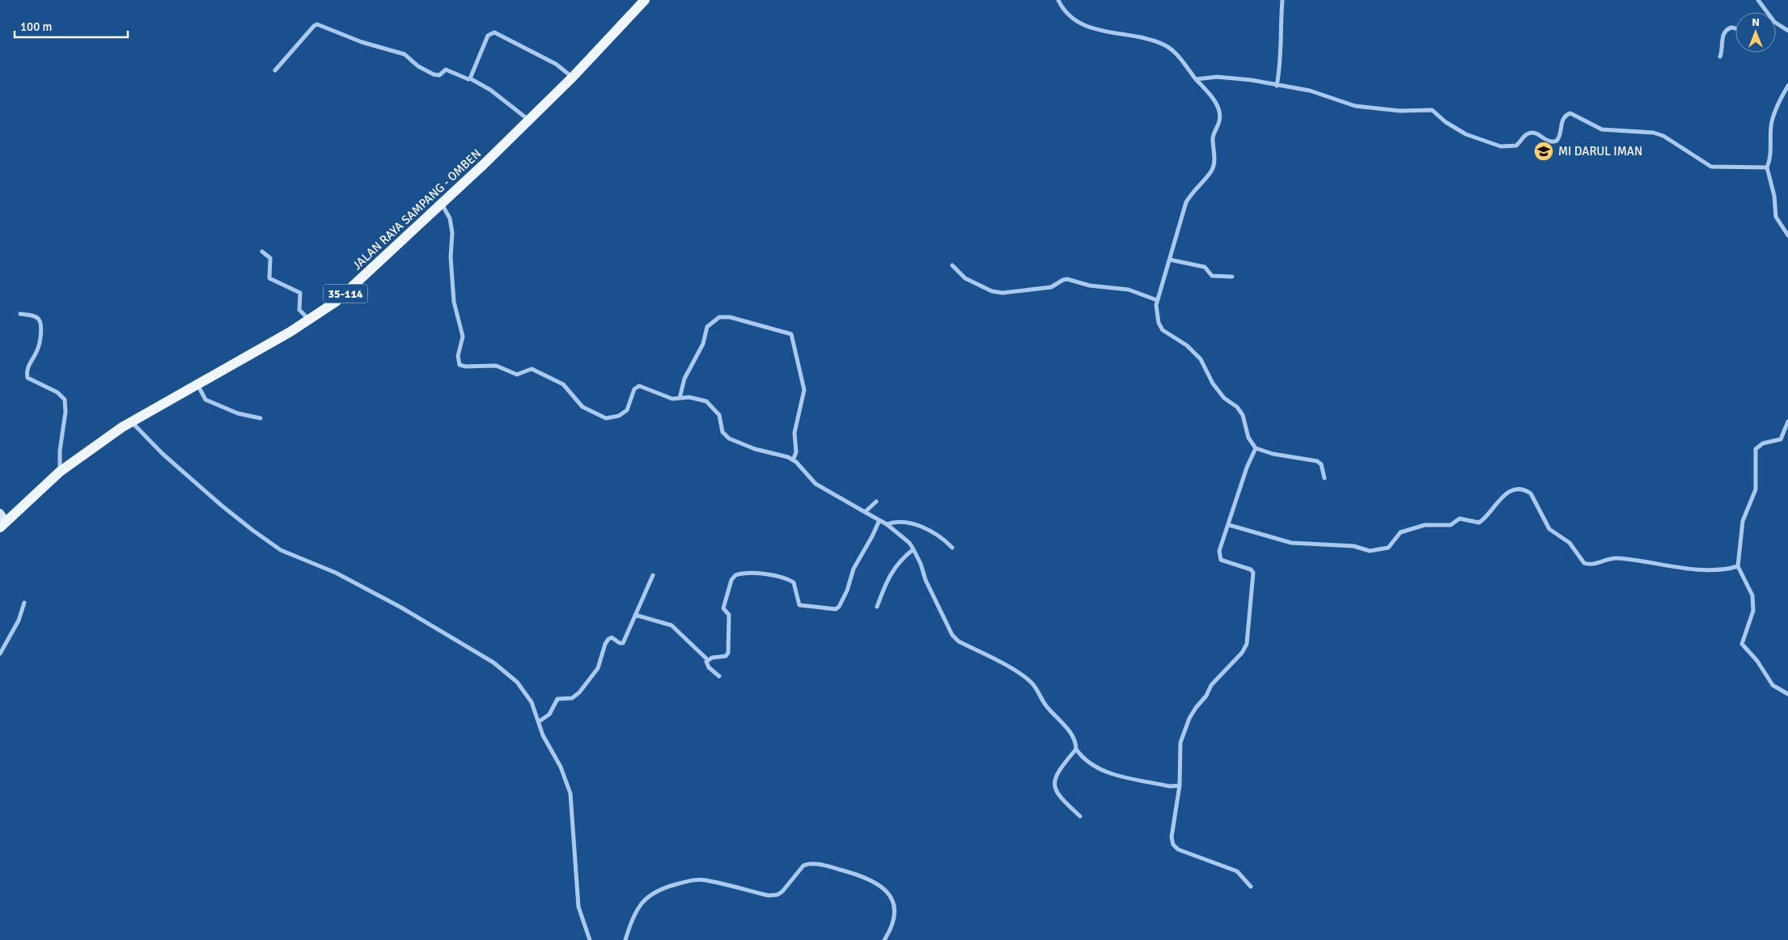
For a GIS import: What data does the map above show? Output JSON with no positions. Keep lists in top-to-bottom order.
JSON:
{
  "streets": {
    "main road": ["JALAN RAYA SAMPANG - OMBEN", "35-114"]
  },
  "places": {
    "school or university": ["MI DARUL IMAN"]
  },
  "scale_bar": "100 m",
  "north": "top"
}
